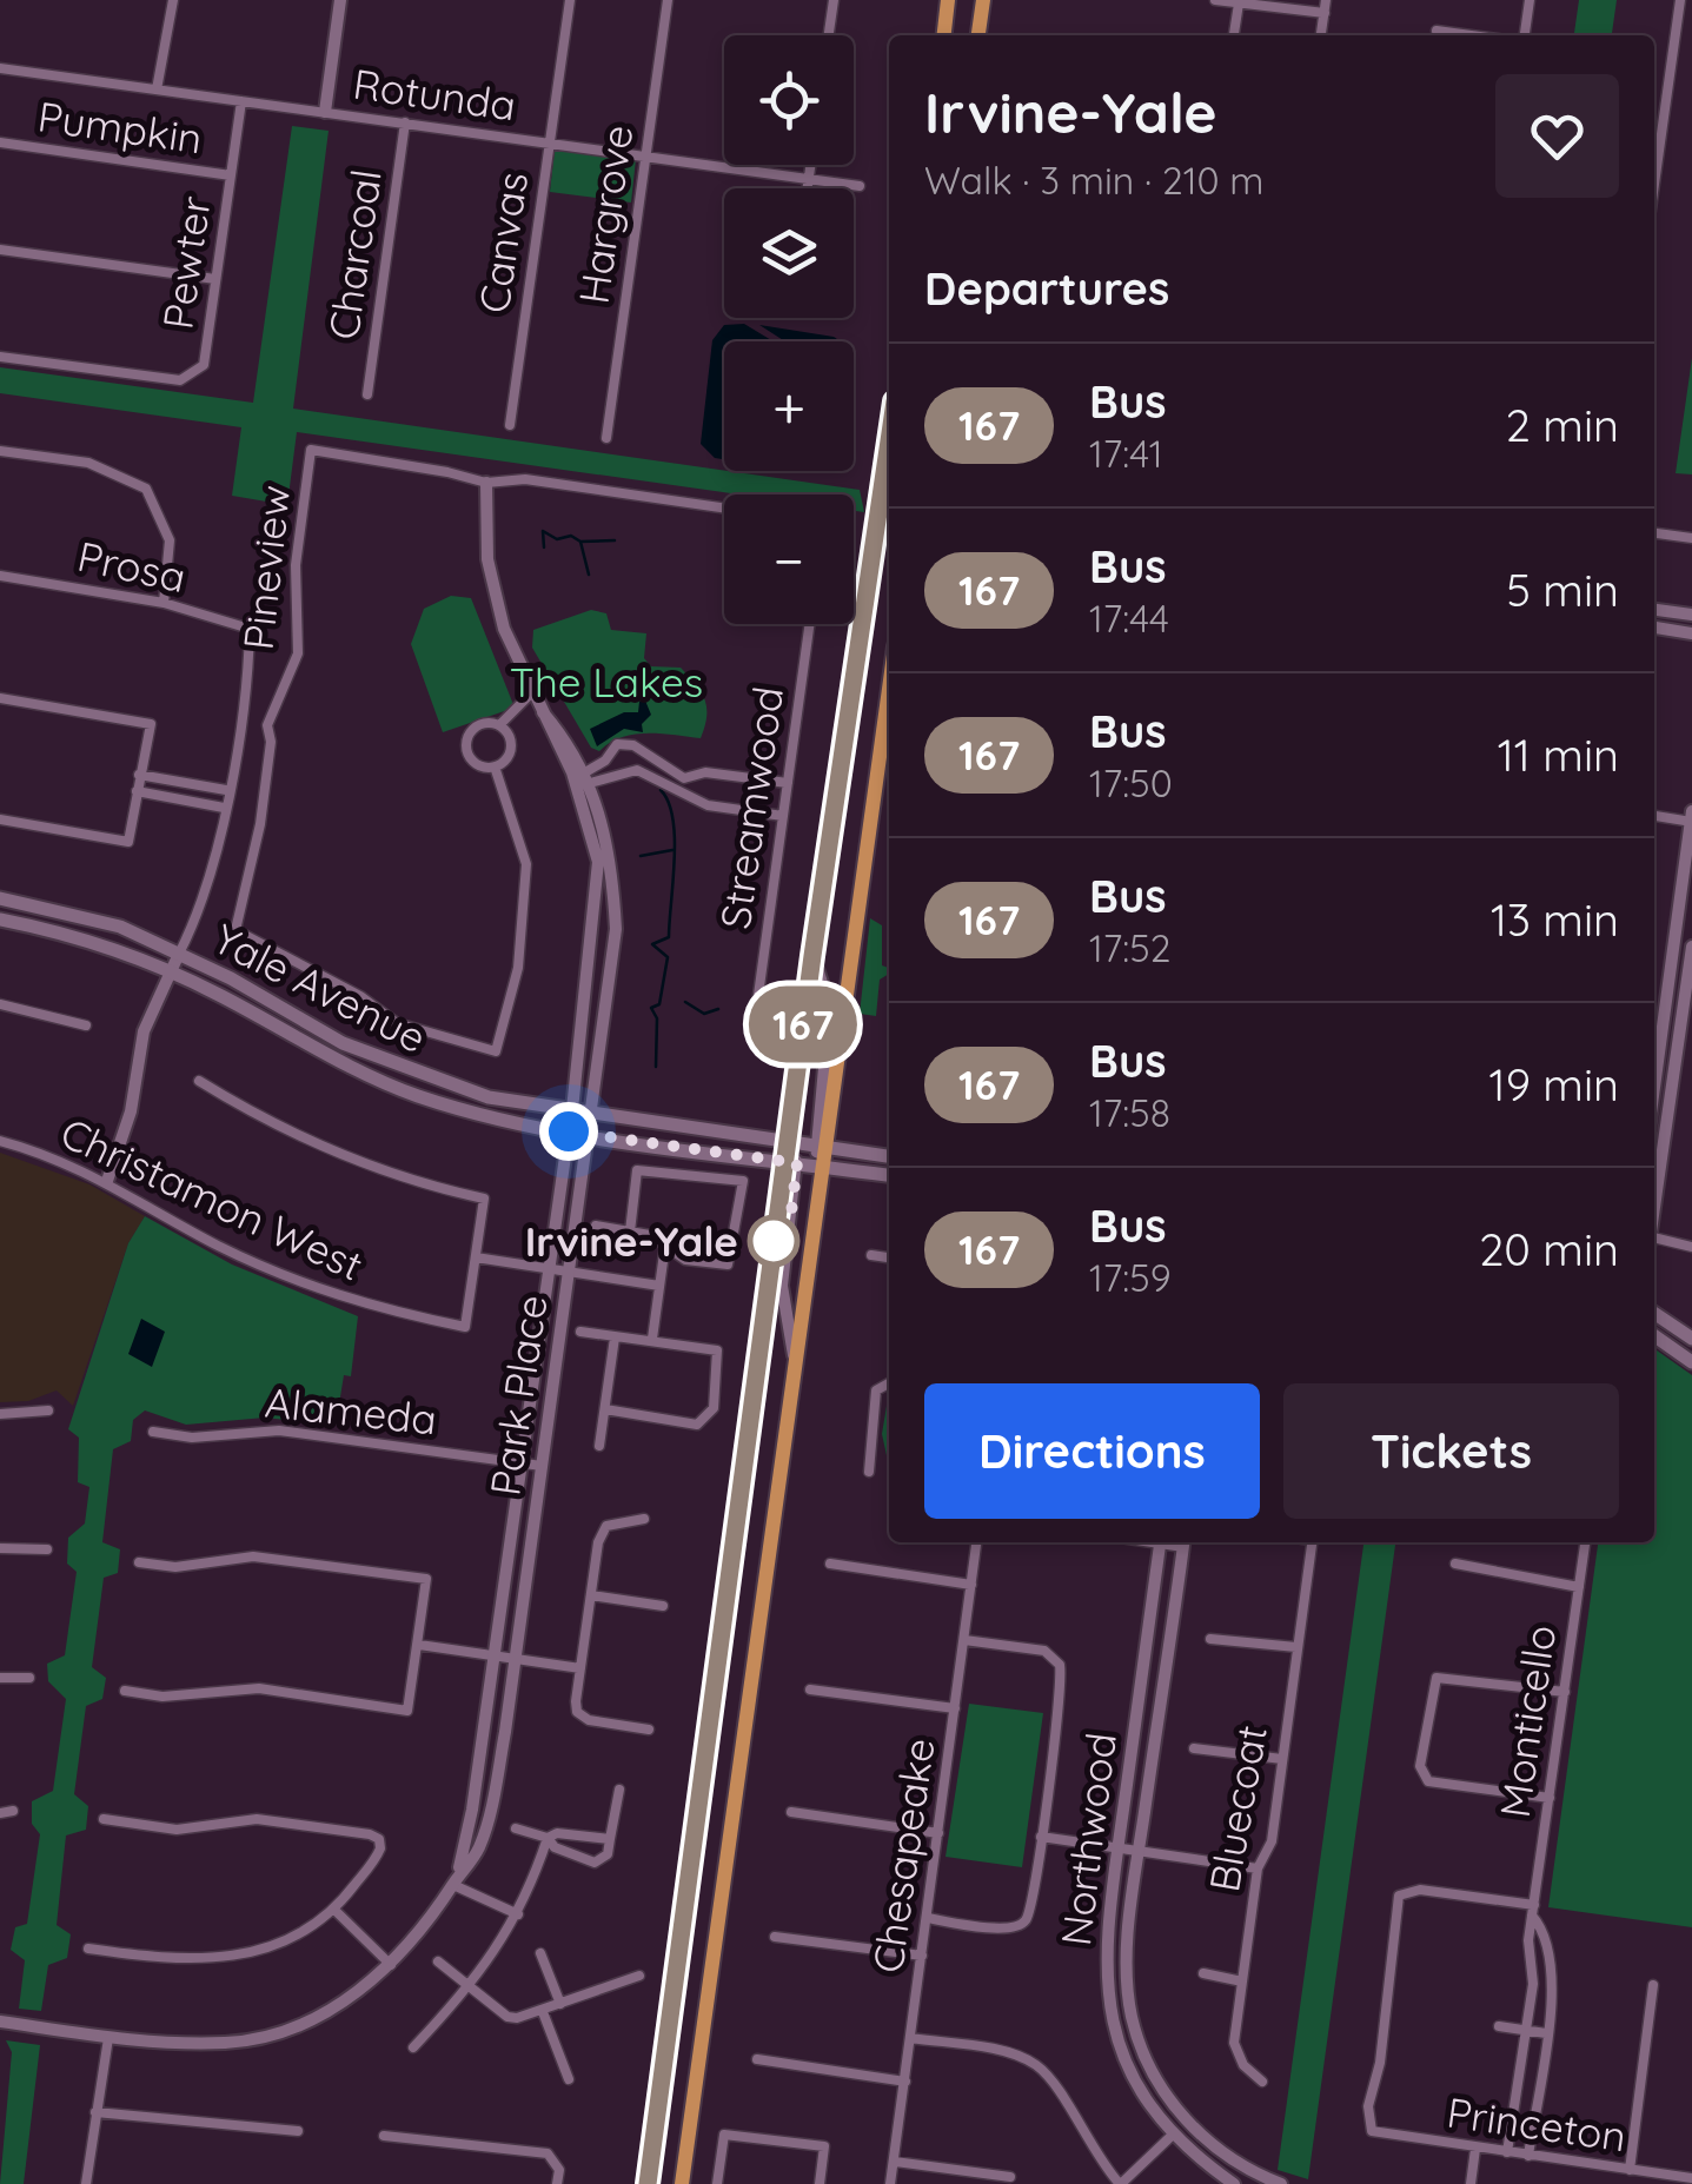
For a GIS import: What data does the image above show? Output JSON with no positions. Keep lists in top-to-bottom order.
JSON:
{
  "streets": {
    "main road": ["Yale Avenue"],
    "street": [
      "Rotunda",
      "Pumpkin",
      "Hargrove",
      "Canvas",
      "Charcoal",
      "Pewter",
      "Prosa",
      "Pineview",
      "Streamwood",
      "Christamon West",
      "Park Place",
      "Alameda",
      "Monticello",
      "Bluecoat",
      "Northwood",
      "Chesapeake",
      "Princeton"
    ]
  },
  "crossings": [
    ["Rotunda", "Hargrove"],
    ["Rotunda", "Canvas"],
    ["Rotunda", "Charcoal"],
    ["Rotunda", "Pewter"],
    ["Pumpkin", "Pewter"],
    ["Pineview", "Park Place"],
    ["Yale Avenue", "Park Place"],
    ["Park Place", "Alameda"],
    ["Monticello", "Princeton"]
  ],
  "parks": ["The Lakes"],
  "places": ["Irvine-Yale"],
  "lines": ["bus line 167"],
  "page": {
    "on_map": "167",
    "map_buttons": ["+", "−"],
    "heading": [
      ["Irvine-Yale", "Walk · 3 min · 210 m"],
      "Departures"
    ],
    "list": [
      {
        "mark": "167",
        "name": "Bus",
        "note": "17:41",
        "value": "2 min"
      },
      {
        "mark": "167",
        "name": "Bus",
        "note": "17:44",
        "value": "5 min"
      },
      {
        "mark": "167",
        "name": "Bus",
        "note": "17:50",
        "value": "11 min"
      },
      {
        "mark": "167",
        "name": "Bus",
        "note": "17:52",
        "value": "13 min"
      },
      {
        "mark": "167",
        "name": "Bus",
        "note": "17:58",
        "value": "19 min"
      },
      {
        "mark": "167",
        "name": "Bus",
        "note": "17:59",
        "value": "20 min"
      }
    ],
    "buttons": ["Directions", "Tickets"]
  }
}
